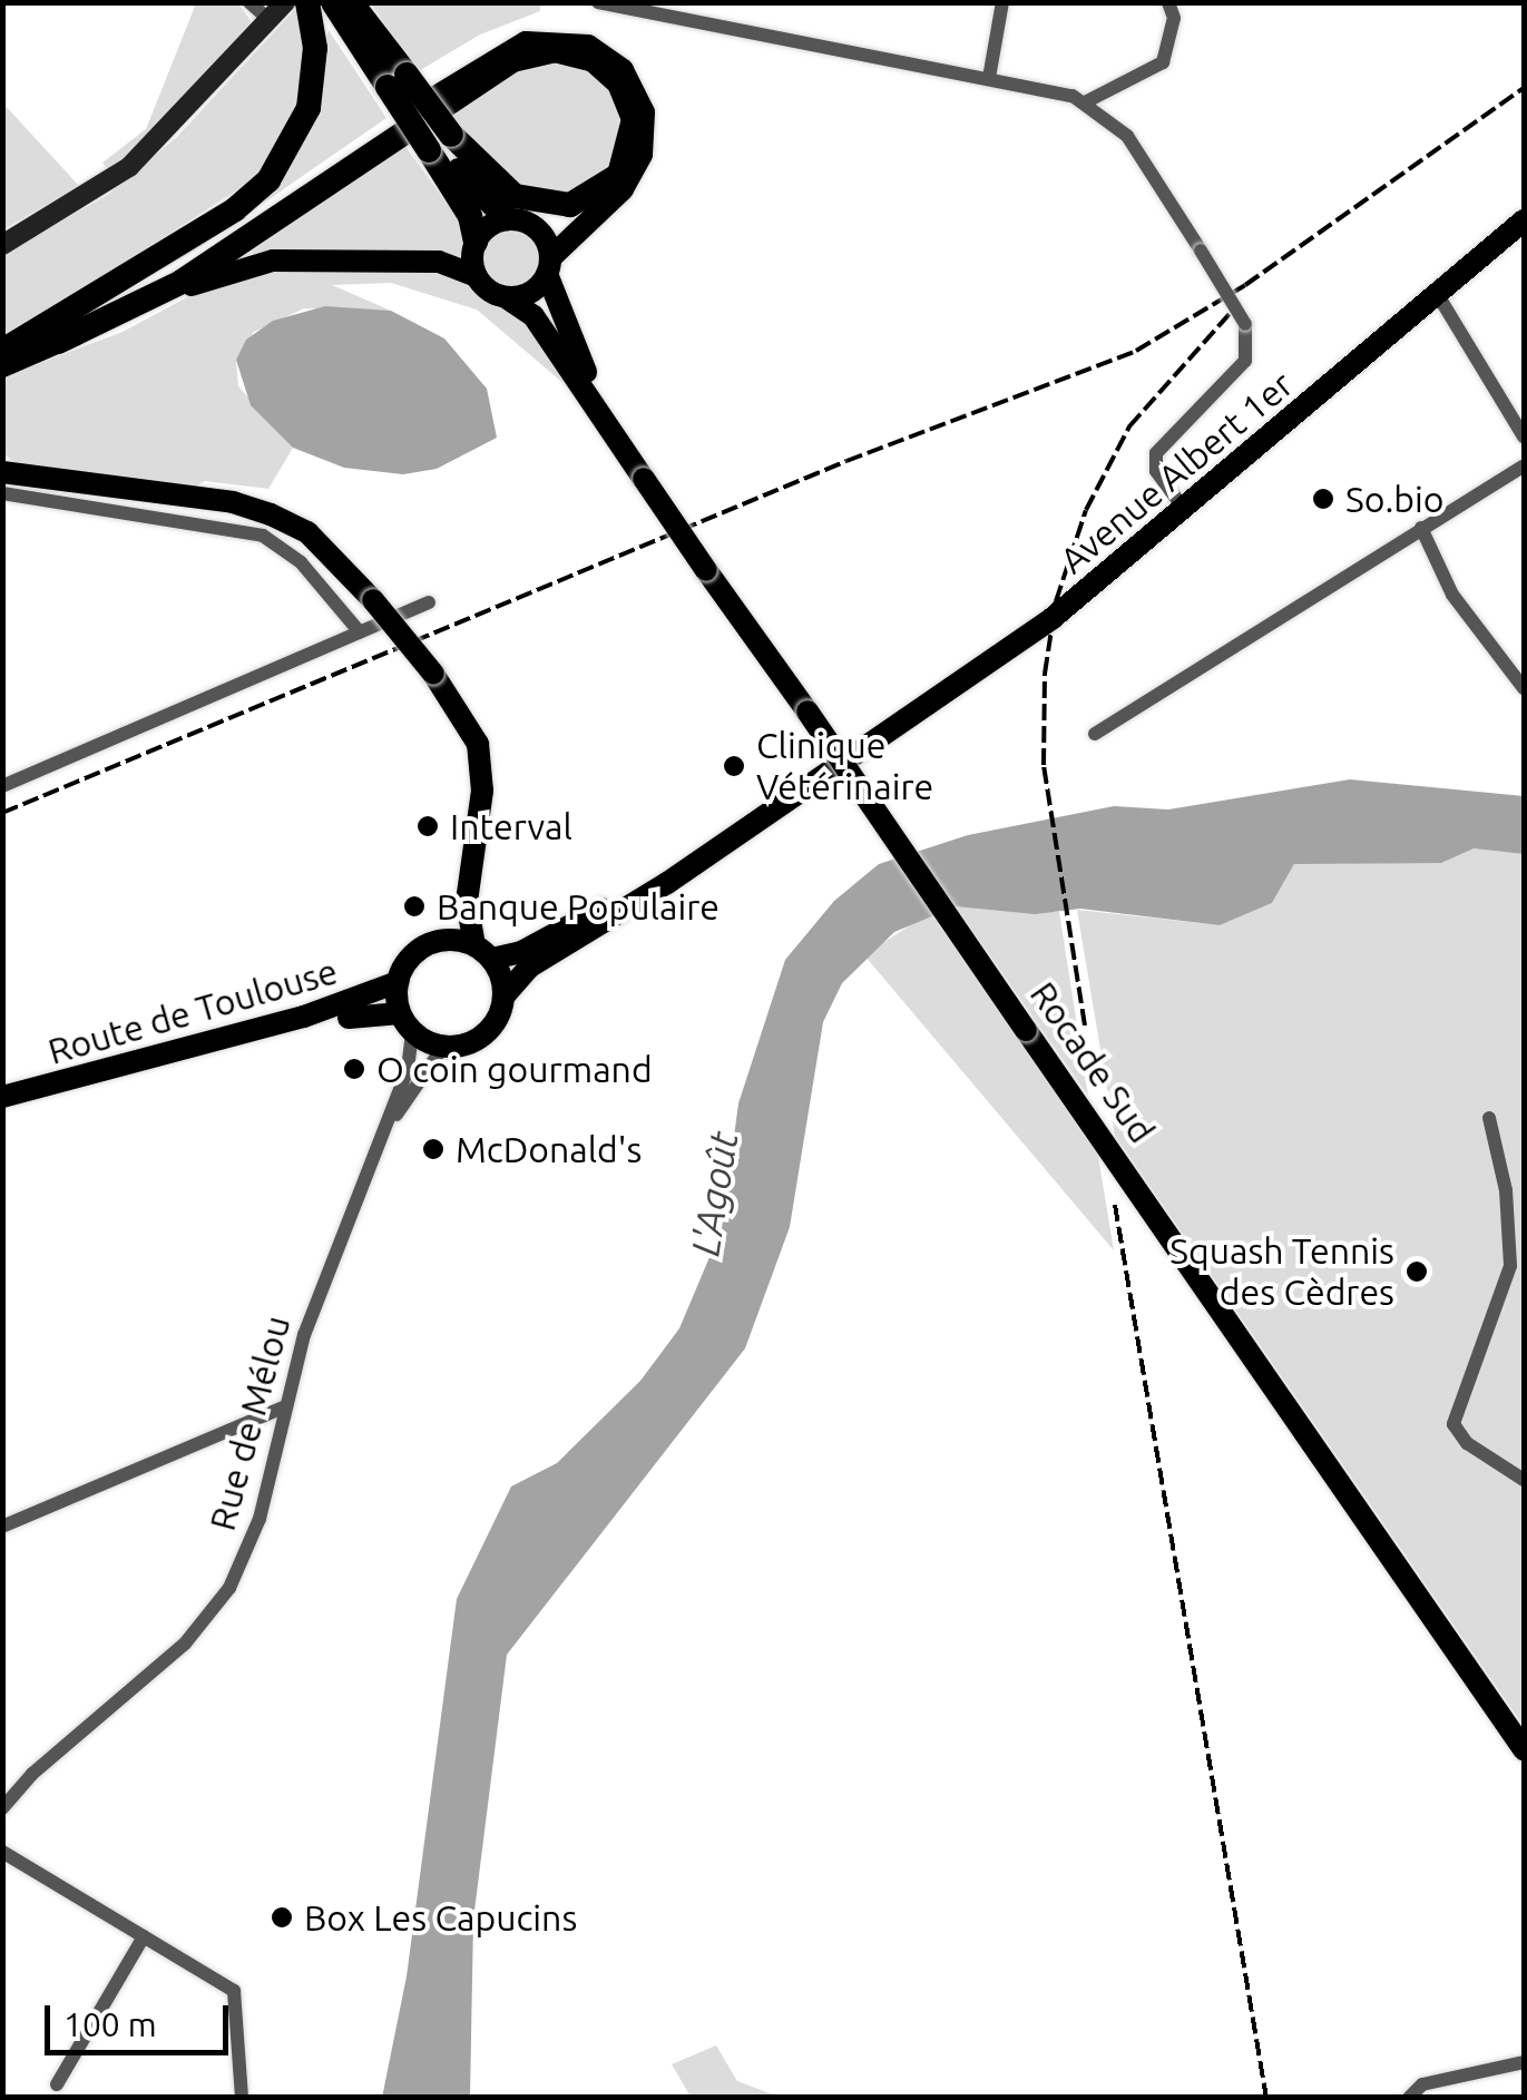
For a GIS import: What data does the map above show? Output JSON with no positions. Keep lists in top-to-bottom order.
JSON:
{
  "streets": {
    "main road": ["Avenue Albert 1er", "Route de Toulouse", "Rocade Sud"],
    "street": ["Rue de Mélou"]
  },
  "crossings": [
    ["Route de Toulouse", "Rue de Mélou"]
  ],
  "water": ["L'Agoût"],
  "places": [
    "So.bio",
    "Clinique Vétérinaire",
    "Interval",
    "Banque Populaire",
    "O coin gourmand",
    "McDonald's",
    "Squash Tennis des Cèdres",
    "Box Les Capucins"
  ],
  "scale_bar": "100 m"
}
